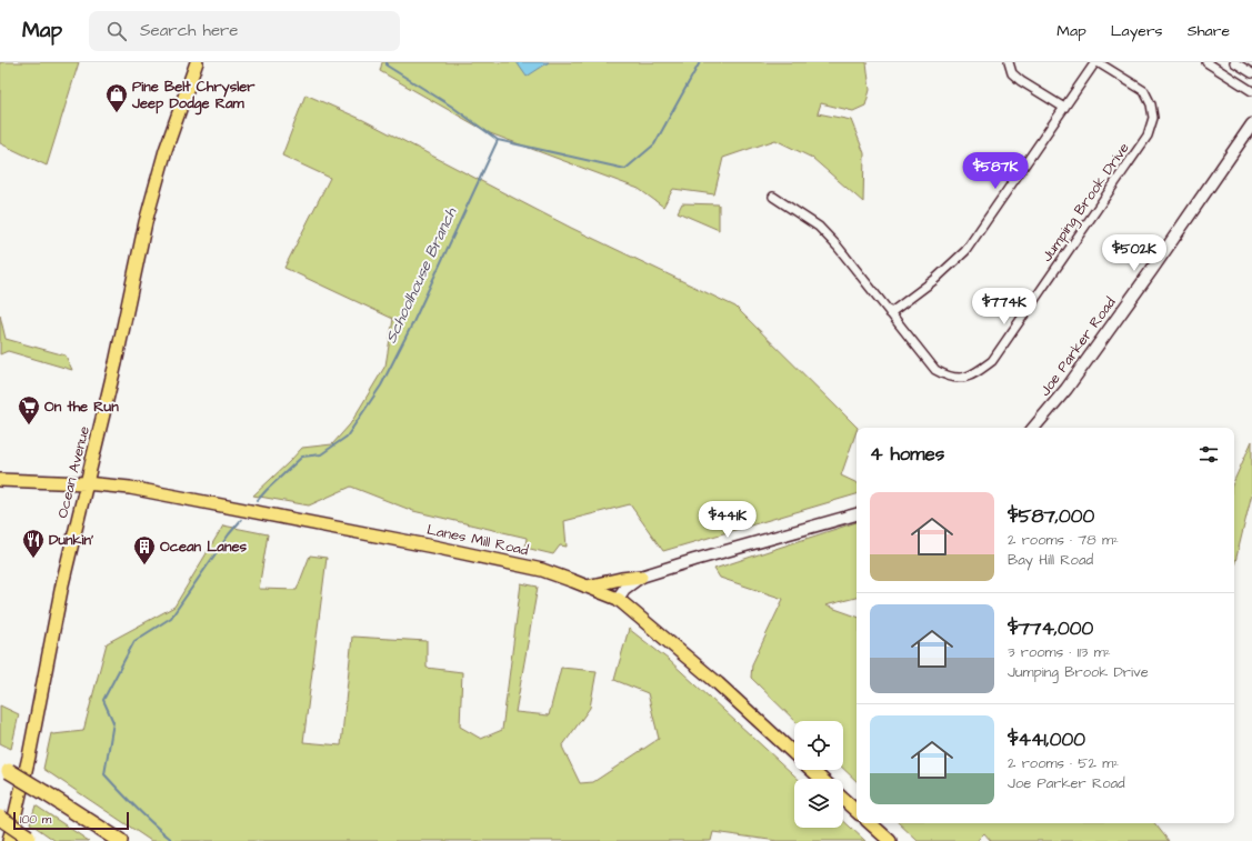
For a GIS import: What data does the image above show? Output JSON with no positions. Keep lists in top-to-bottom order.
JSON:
{
  "streets": {
    "main road": ["Ocean Avenue", "Lanes Mill Road"],
    "street": ["Jumping Brook Drive", "Joe Parker Road"]
  },
  "crossings": [
    ["Ocean Avenue", "Lanes Mill Road"]
  ],
  "water": ["Schoolhouse Branch"],
  "places": {
    "shop": ["Pine Belt Chrysler Jeep Dodge Ram"],
    "supermarket": ["On the Run"],
    "restaurant": ["Dunkin'"],
    "building": ["Ocean Lanes"]
  },
  "scale_bar": "100 m",
  "page": {
    "header": "Map",
    "search": "Search here",
    "nav": ["Map", "Layers", "Share"],
    "price": [
      "$587K",
      "$502K",
      "$774K",
      "$441K"
    ],
    "heading": "4 homes",
    "list": [
      {
        "name": "$587,000",
        "note": "2 rooms · 78 m² · Bay Hill Road"
      },
      {
        "name": "$774,000",
        "note": "3 rooms · 113 m² · Jumping Brook Drive"
      },
      {
        "name": "$441,000",
        "note": "2 rooms · 52 m² · Joe Parker Road"
      }
    ],
    "scale": "100 m"
  }
}
